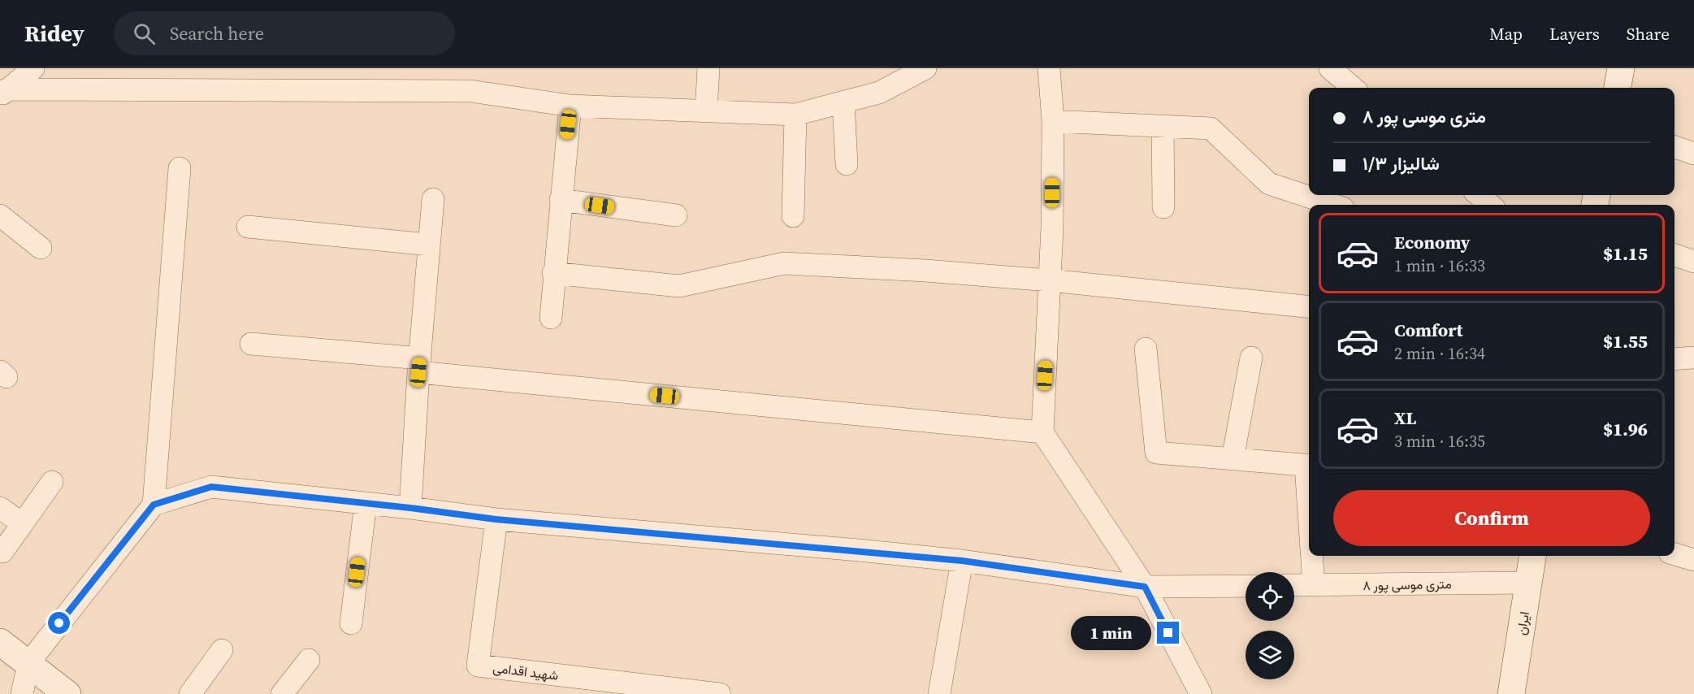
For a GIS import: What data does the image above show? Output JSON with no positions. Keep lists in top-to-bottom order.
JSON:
{
  "streets": {
    "street": ["۸ متری موسی پور", "ایران", "شهید اقدامی"]
  },
  "crossings": [
    ["۸ متری موسی پور", "ایران"]
  ],
  "page": {
    "header": "Ridey",
    "search": "Search here",
    "nav": ["Map", "Layers", "Share"],
    "banner": ["۸ متری موسی پور", "شالیزار ۱/۳"],
    "list": [
      {
        "name": "Economy",
        "note": "1 min · 16:33",
        "value": "$1.15"
      },
      {
        "name": "Comfort",
        "note": "2 min · 16:34",
        "value": "$1.55"
      },
      {
        "name": "XL",
        "note": "3 min · 16:35",
        "value": "$1.96"
      }
    ],
    "buttons": "Confirm",
    "bubble": "1 min"
  }
}
